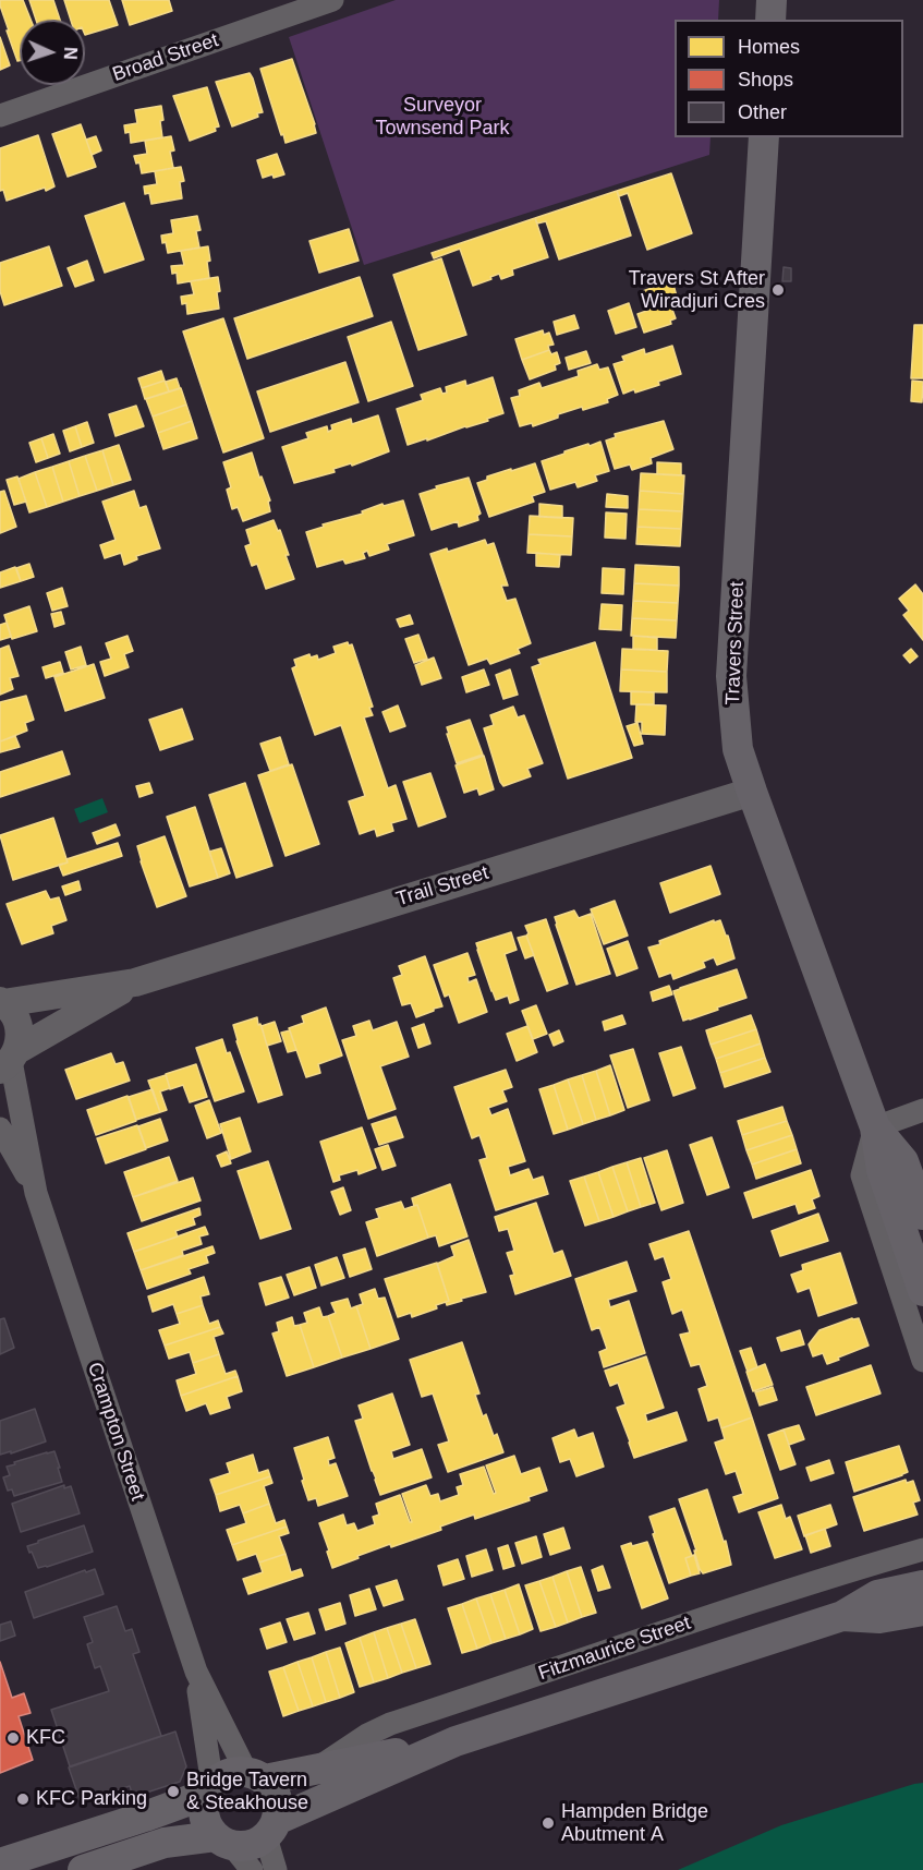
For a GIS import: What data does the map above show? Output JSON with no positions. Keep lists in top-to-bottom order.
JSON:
{
  "streets": {
    "main road": ["Travers Street", "Fitzmaurice Street"],
    "street": ["Broad Street", "Trail Street", "Crampton Street"]
  },
  "crossings": [
    ["Travers Street", "Trail Street"],
    ["Trail Street", "Crampton Street"],
    ["Crampton Street", "Fitzmaurice Street"]
  ],
  "parks": ["Surveyor Townsend Park"],
  "places": [
    "Travers St After Wiradjuri Cres",
    "KFC",
    "Bridge Tavern & Steakhouse",
    "KFC Parking",
    "Hampden Bridge Abutment A"
  ],
  "legend": ["Homes", "Shops", "Other"],
  "north": "right"
}
